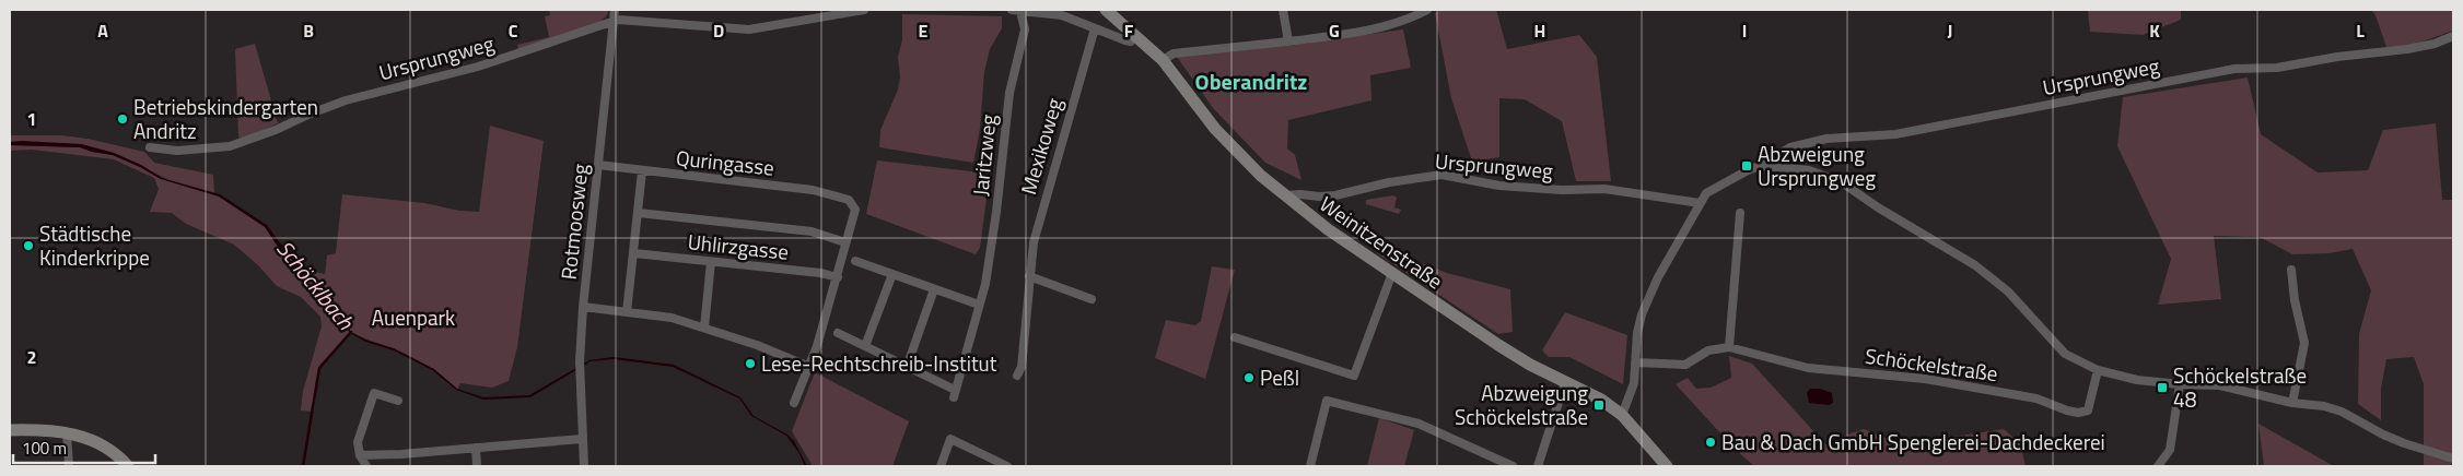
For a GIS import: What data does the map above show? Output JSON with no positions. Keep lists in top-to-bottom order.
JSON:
{
  "streets": {
    "main road": ["Weinitzenstraße"],
    "street": [
      "Ursprungweg",
      "Mexikoweg",
      "Jaritzweg",
      "Quringasse",
      "Rotmoosweg",
      "Uhlirzgasse",
      "Schöckelstraße"
    ]
  },
  "crossings": [
    ["Ursprungweg", "Rotmoosweg"],
    ["Ursprungweg", "Weinitzenstraße"],
    ["Quringasse", "Rotmoosweg"]
  ],
  "districts": ["Oberandritz"],
  "water": ["Schöcklbach"],
  "parks": ["Auenpark"],
  "places": {
    "other": [
      "Betriebskindergarten Andritz",
      "Städtische Kinderkrippe",
      "Lese-Rechtschreib-Institut",
      "Peßl",
      "Bau & Dach GmbH Spenglerei-Dachdeckerei"
    ],
    "transit": ["Abzweigung Ursprungweg", "Schöckelstraße 48", "Abzweigung Schöckelstraße"]
  },
  "scale_bar": "100 m",
  "grid": {
    "columns": [
      "A",
      "B",
      "C",
      "D",
      "E",
      "F",
      "G",
      "H",
      "I",
      "J",
      "K",
      "L"
    ],
    "rows": ["1", "2"]
  }
}
